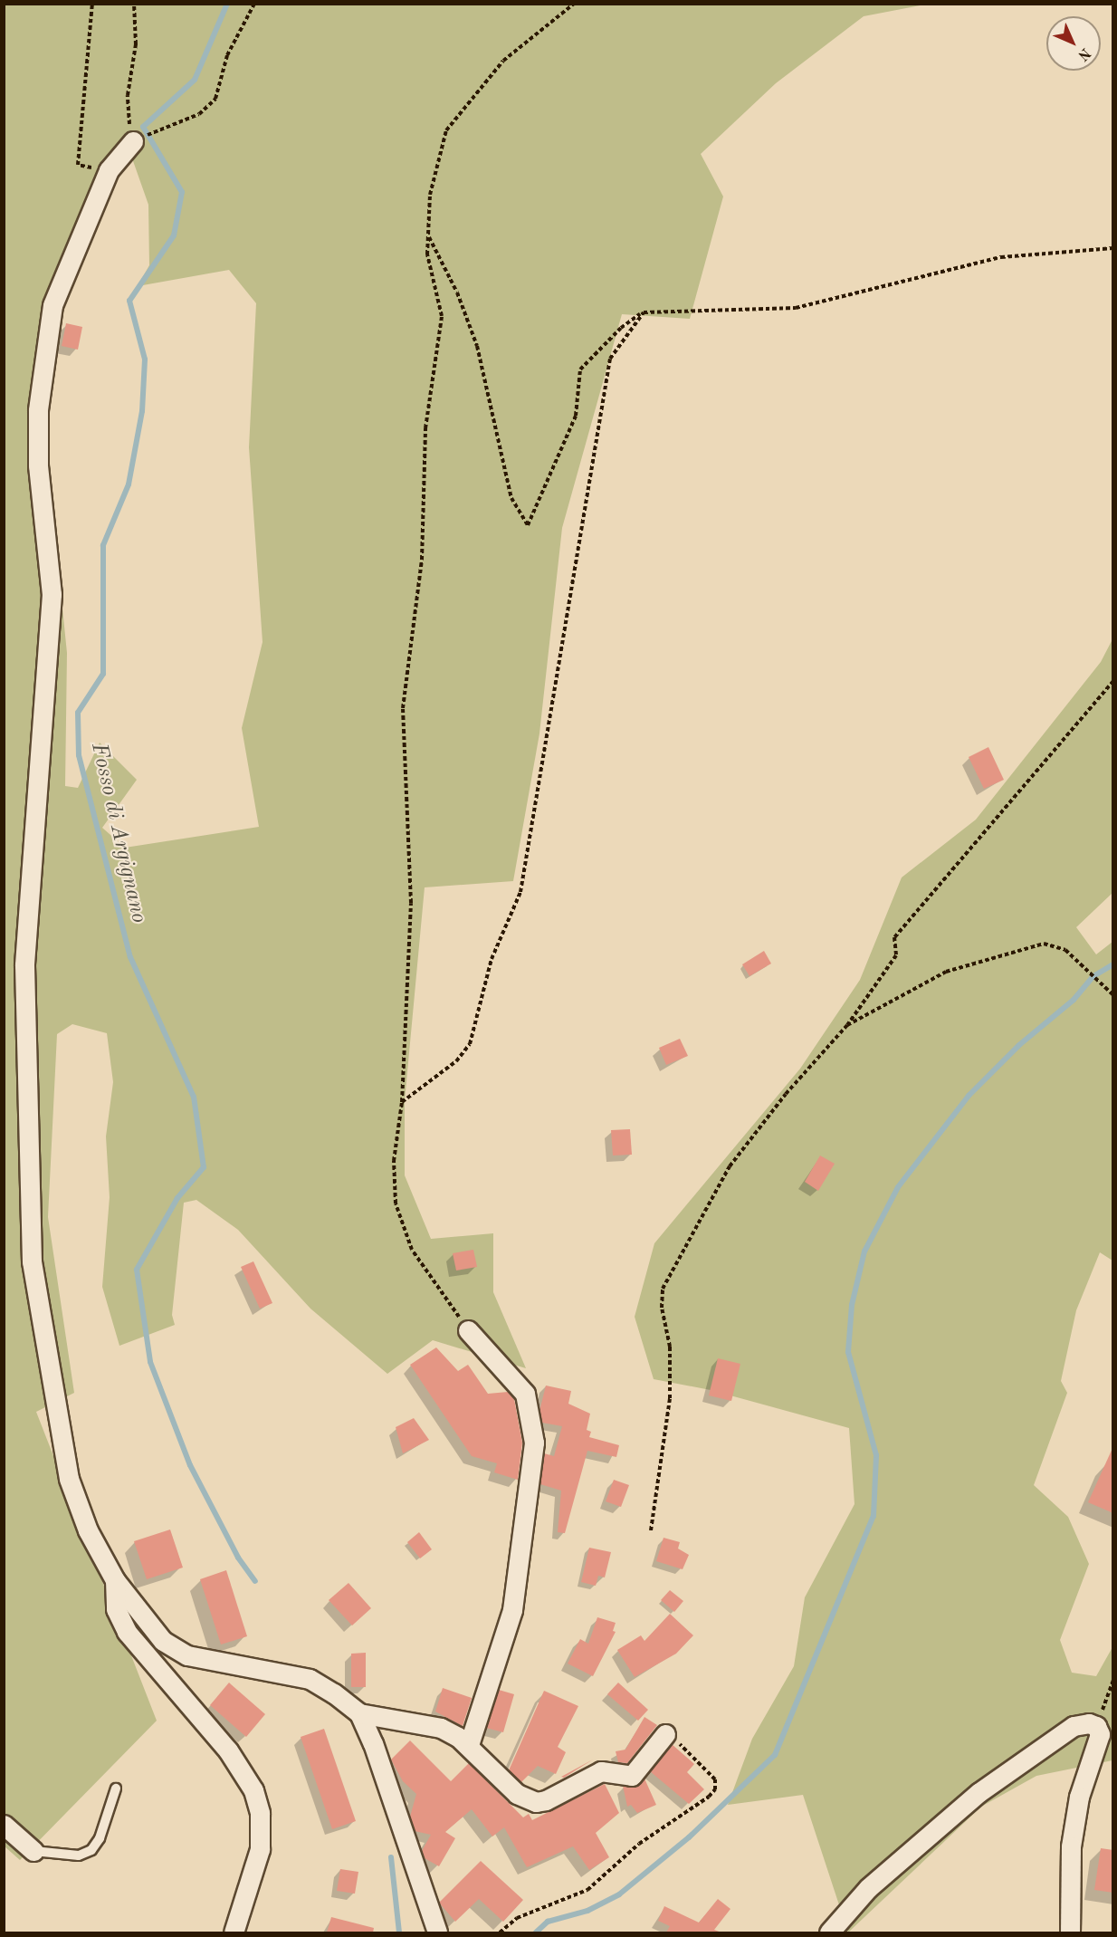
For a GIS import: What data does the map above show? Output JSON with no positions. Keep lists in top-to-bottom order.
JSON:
{
  "water": ["Fosso di Argignano"],
  "north": "bottom right"
}
